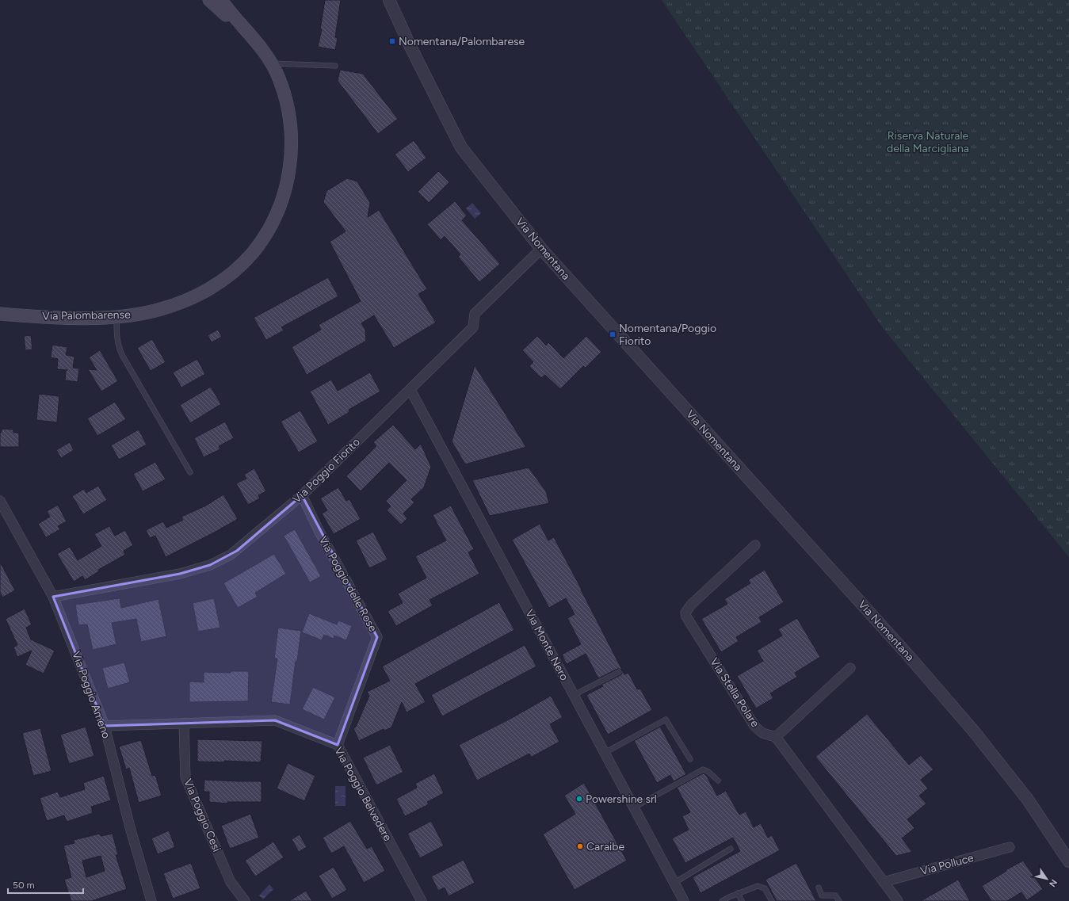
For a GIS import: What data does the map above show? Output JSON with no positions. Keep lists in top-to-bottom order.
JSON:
{
  "streets": {
    "main road": ["Via Palombarense"],
    "street": [
      "Via Nomentana",
      "Via Poggio Fiorito",
      "Via Poggio delle Rose",
      "Via Monte Nero",
      "Via Stella Polare",
      "Via Poggio Ameno",
      "Via Poggio Belvedere",
      "Via Poggio Cesi",
      "Via Polluce"
    ]
  },
  "crossings": [
    ["Via Nomentana", "Via Poggio Fiorito"],
    ["Via Poggio Fiorito", "Via Poggio delle Rose"],
    ["Via Poggio Fiorito", "Via Monte Nero"],
    ["Via Poggio Fiorito", "Via Poggio Ameno"],
    ["Via Poggio delle Rose", "Via Poggio Belvedere"],
    ["Via Poggio Ameno", "Via Poggio Belvedere"],
    ["Via Poggio Belvedere", "Via Poggio Cesi"]
  ],
  "parks": ["Riserva Naturale della Marcigliana"],
  "places": {
    "transit": ["Nomentana/Palombarese", "Nomentana/Poggio Fiorito"],
    "other": ["Powershine srl", "Caraibe"]
  },
  "scale_bar": "50 m",
  "north": "bottom right"
}
